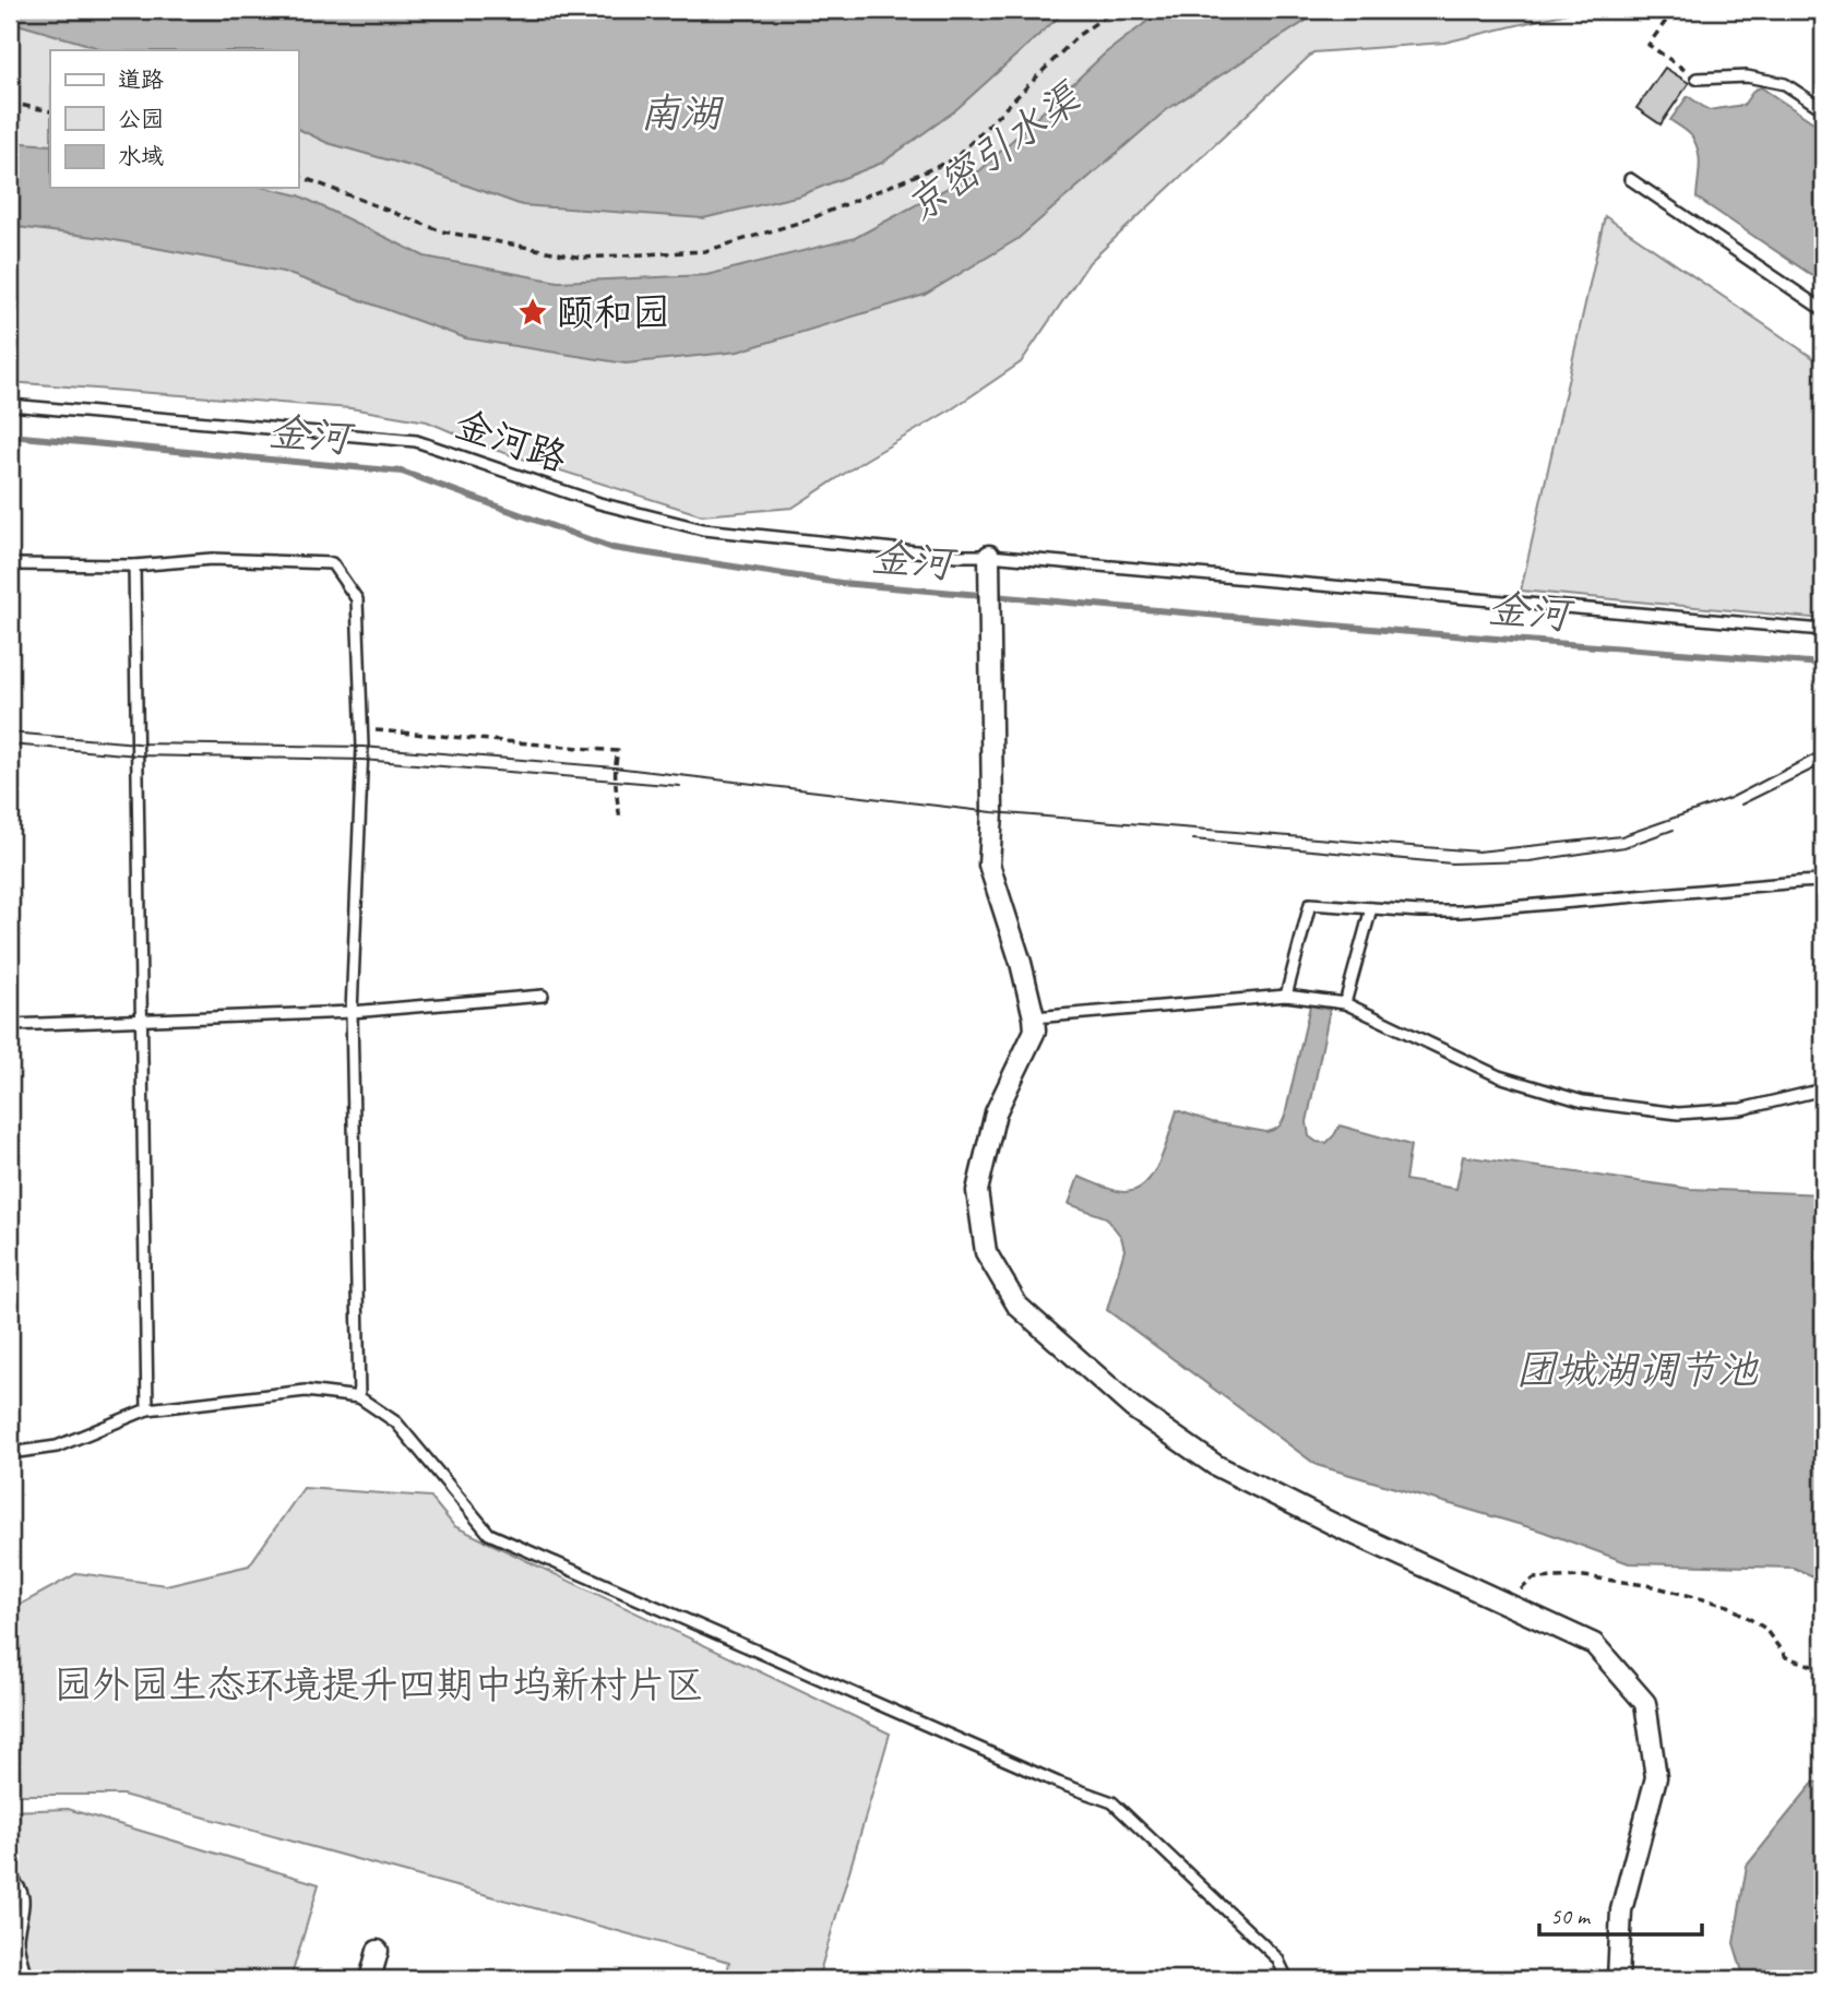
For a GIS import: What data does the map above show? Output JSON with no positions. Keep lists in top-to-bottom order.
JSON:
{
  "streets": {
    "lane": ["金河路"]
  },
  "water": [
    "南湖",
    "京密引水渠",
    "金河",
    "团城湖调节池"
  ],
  "parks": ["园外园生态环境提升四期中坞新村片区"],
  "places": {
    "place": ["颐和园"]
  },
  "legend": ["道路", "公园", "水域"],
  "scale_bar": "50 m"
}
